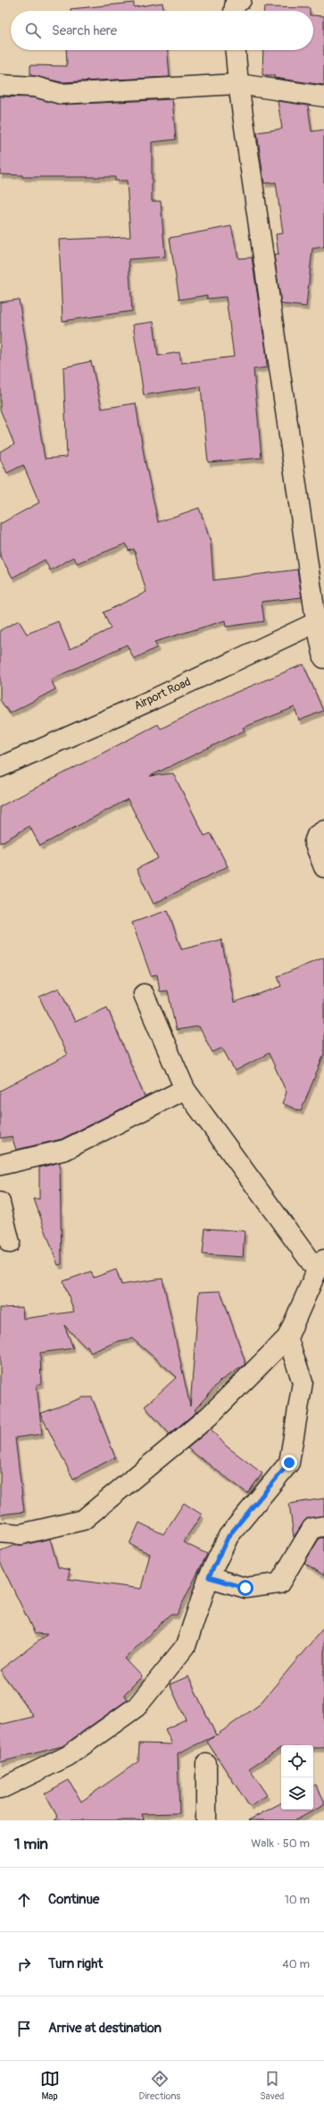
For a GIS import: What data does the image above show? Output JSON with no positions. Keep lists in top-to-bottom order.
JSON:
{
  "streets": {
    "street": ["Airport Road"]
  },
  "page": {
    "search": "Search here",
    "heading": ["1 min", "Walk · 50 m"],
    "list": [
      ["Continue", "10 m"],
      ["Turn right", "40 m"],
      "Arrive at destination"
    ],
    "nav": ["Map", "Directions", "Saved"]
  }
}
